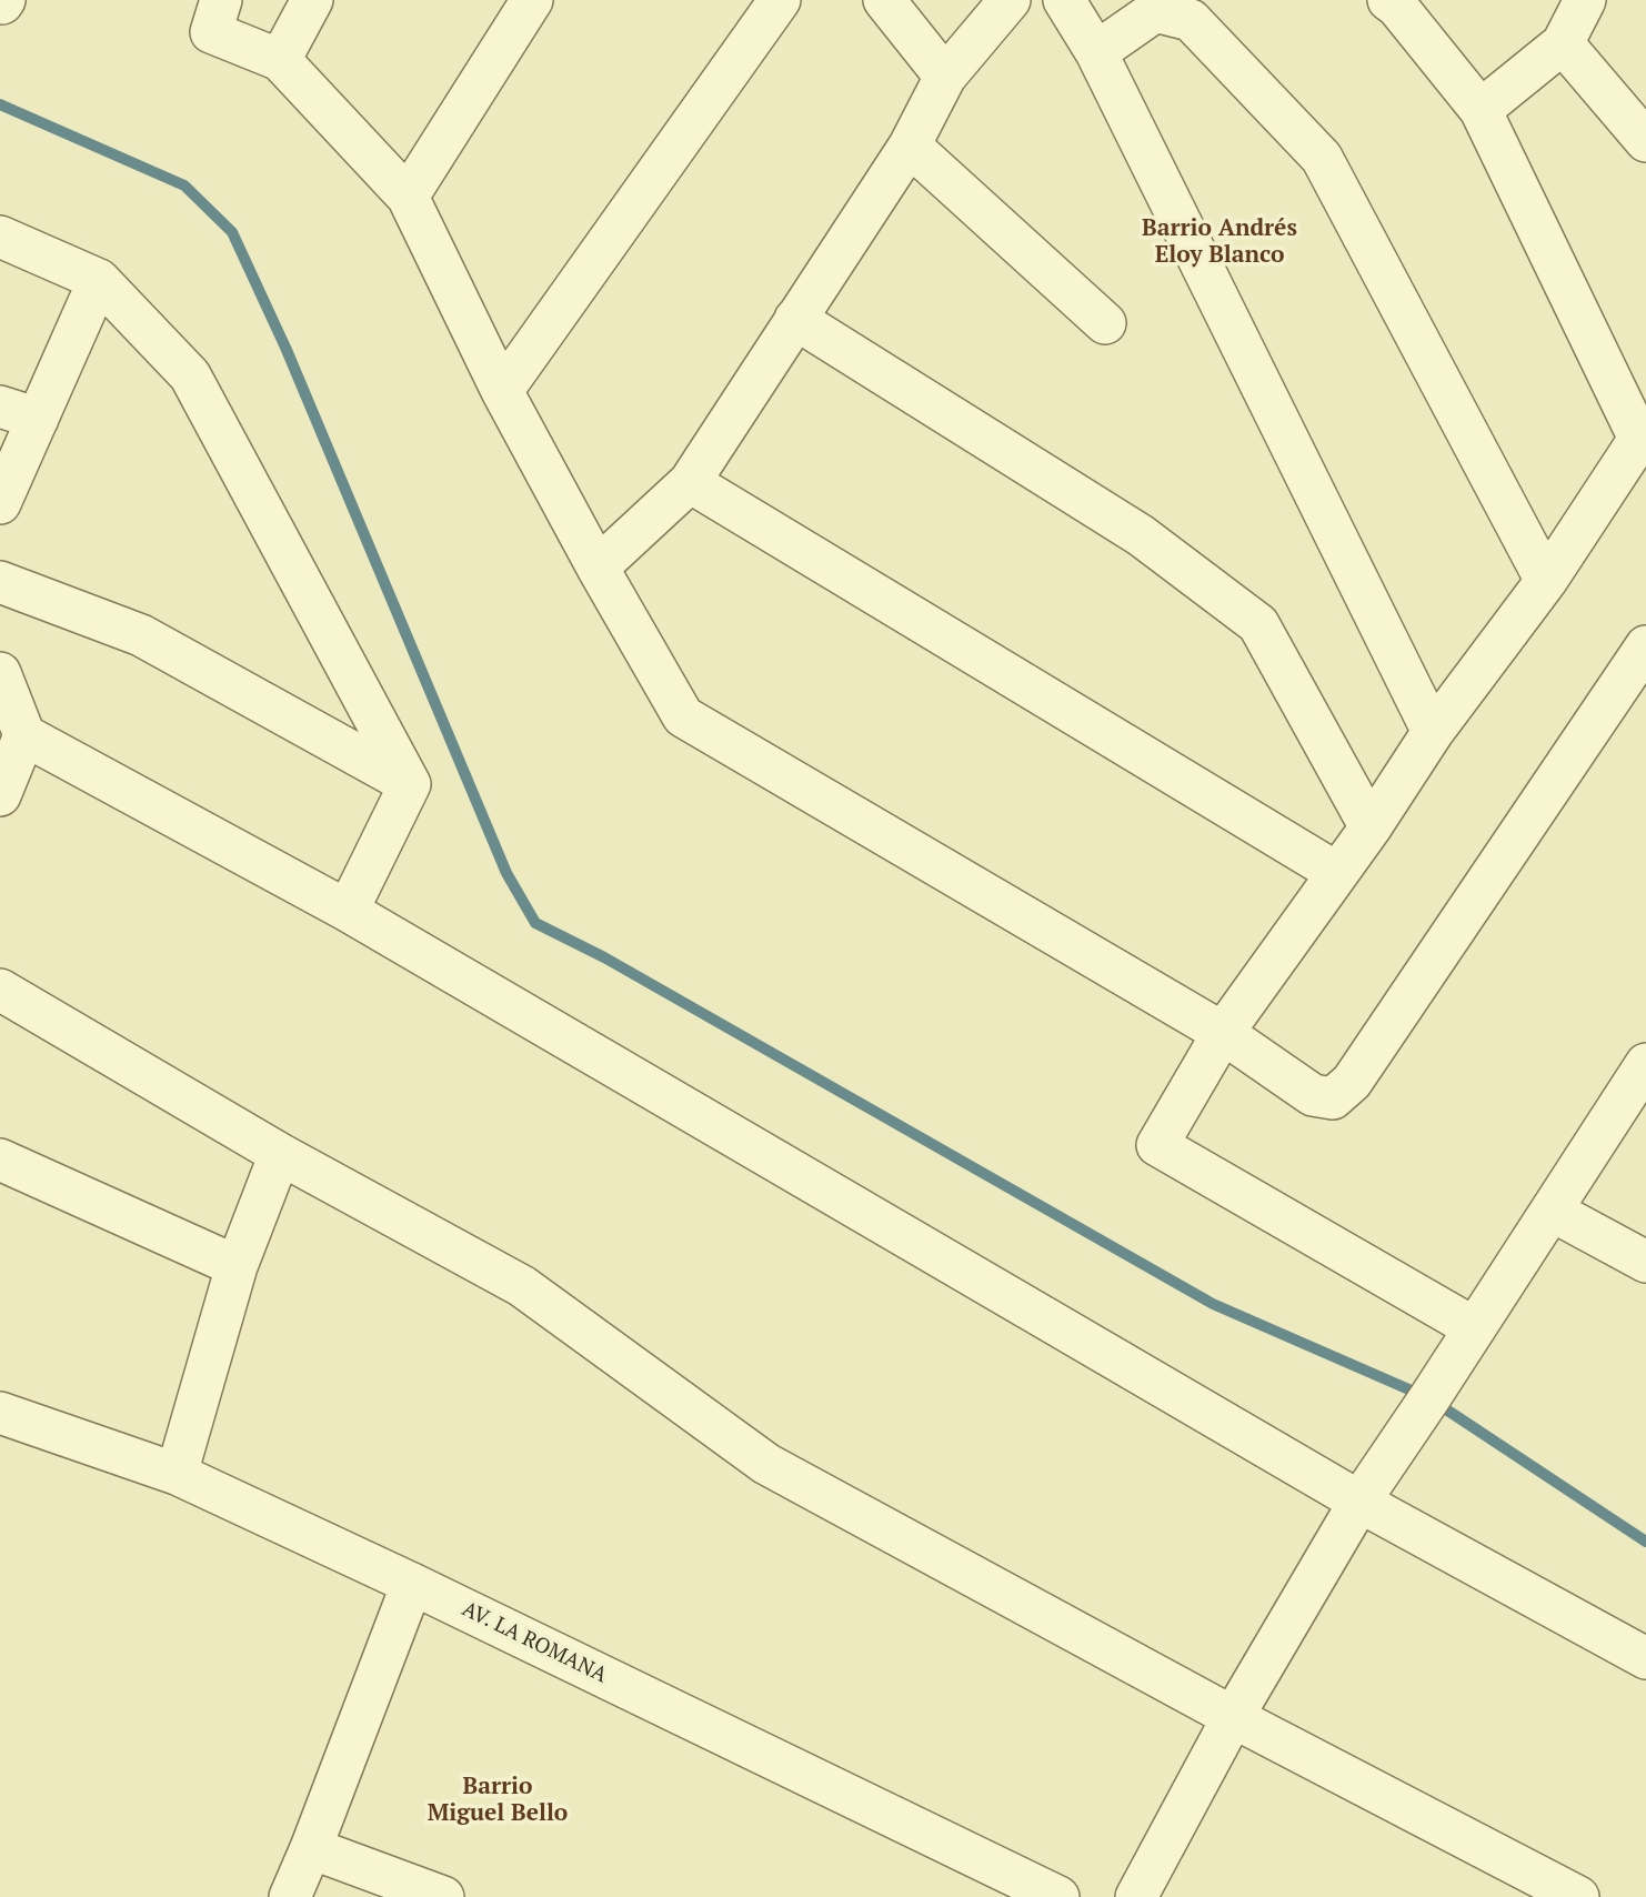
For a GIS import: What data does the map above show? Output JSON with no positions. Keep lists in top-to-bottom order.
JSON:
{
  "streets": {
    "street": ["AV. LA ROMANA"]
  },
  "districts": ["Barrio Andrés Eloy Blanco", "Barrio Miguel Bello"]
}
